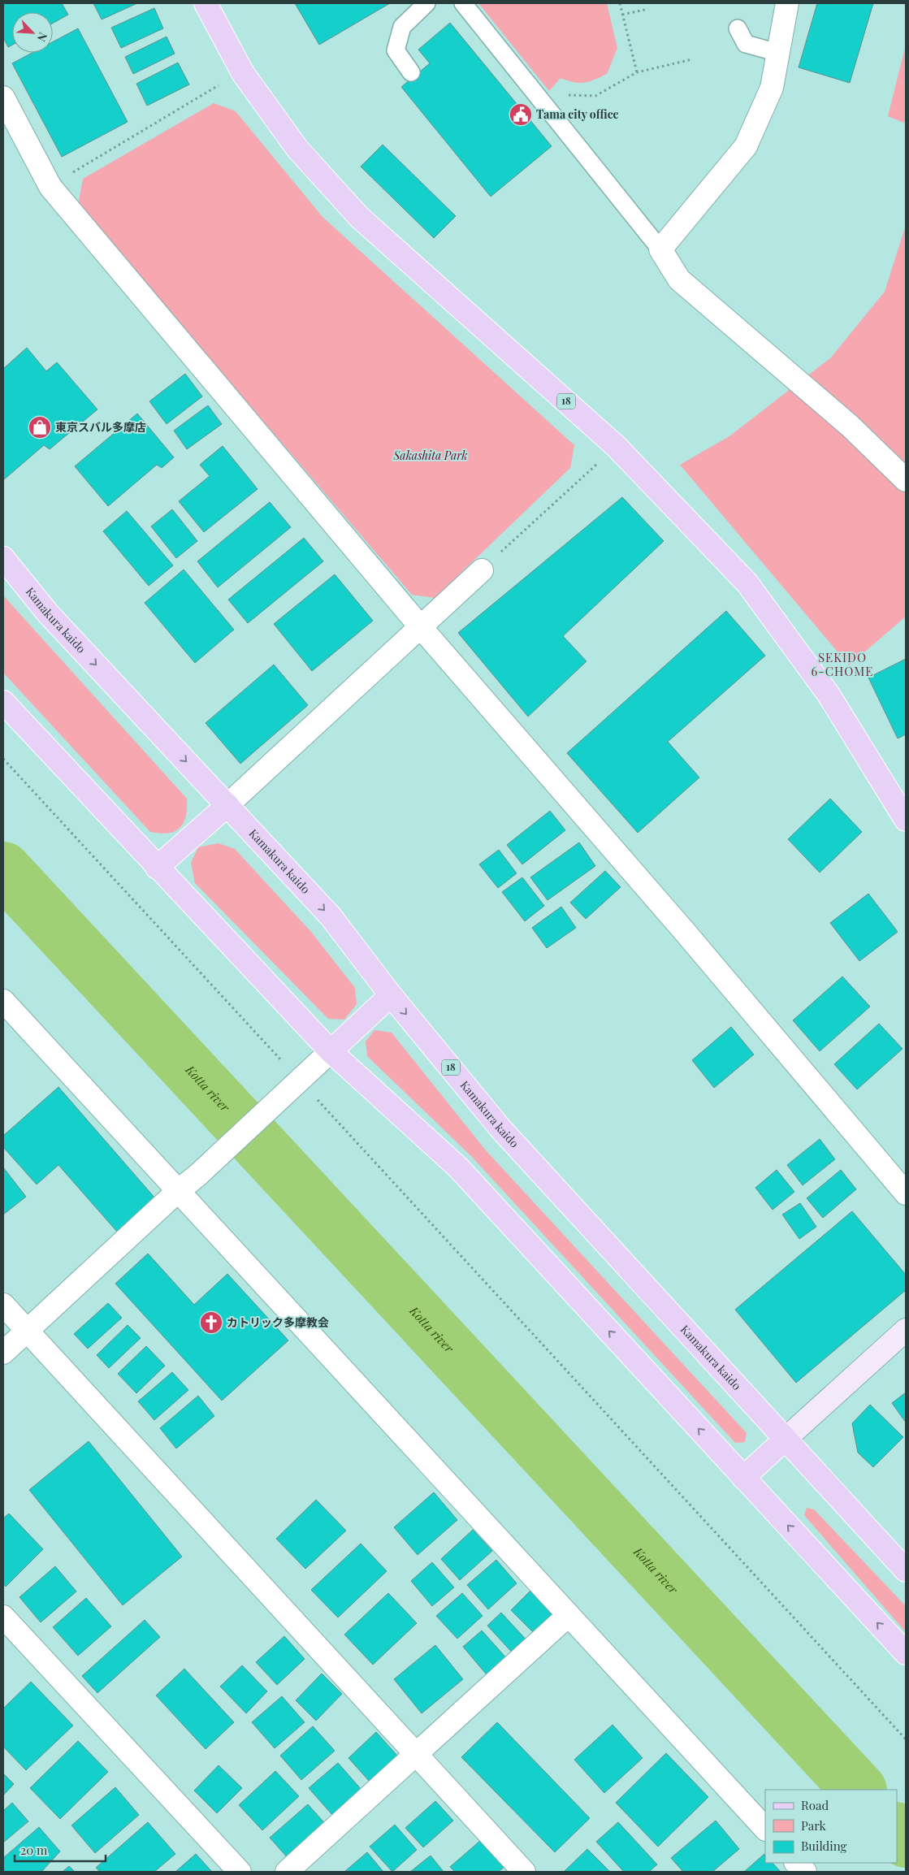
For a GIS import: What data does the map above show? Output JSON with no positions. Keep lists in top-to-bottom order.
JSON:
{
  "streets": {
    "main road": ["18", "Kamakura kaido"]
  },
  "districts": ["SEKIDO 6-CHOME"],
  "water": ["Kotta river"],
  "parks": ["Sakashita Park"],
  "places": {
    "public building": ["Tama city office"],
    "shop": ["東京スバル多摩店"],
    "church": ["カトリック多摩教会"]
  },
  "legend": ["Road", "Park", "Building"],
  "scale_bar": "20 m",
  "north": "bottom right"
}
